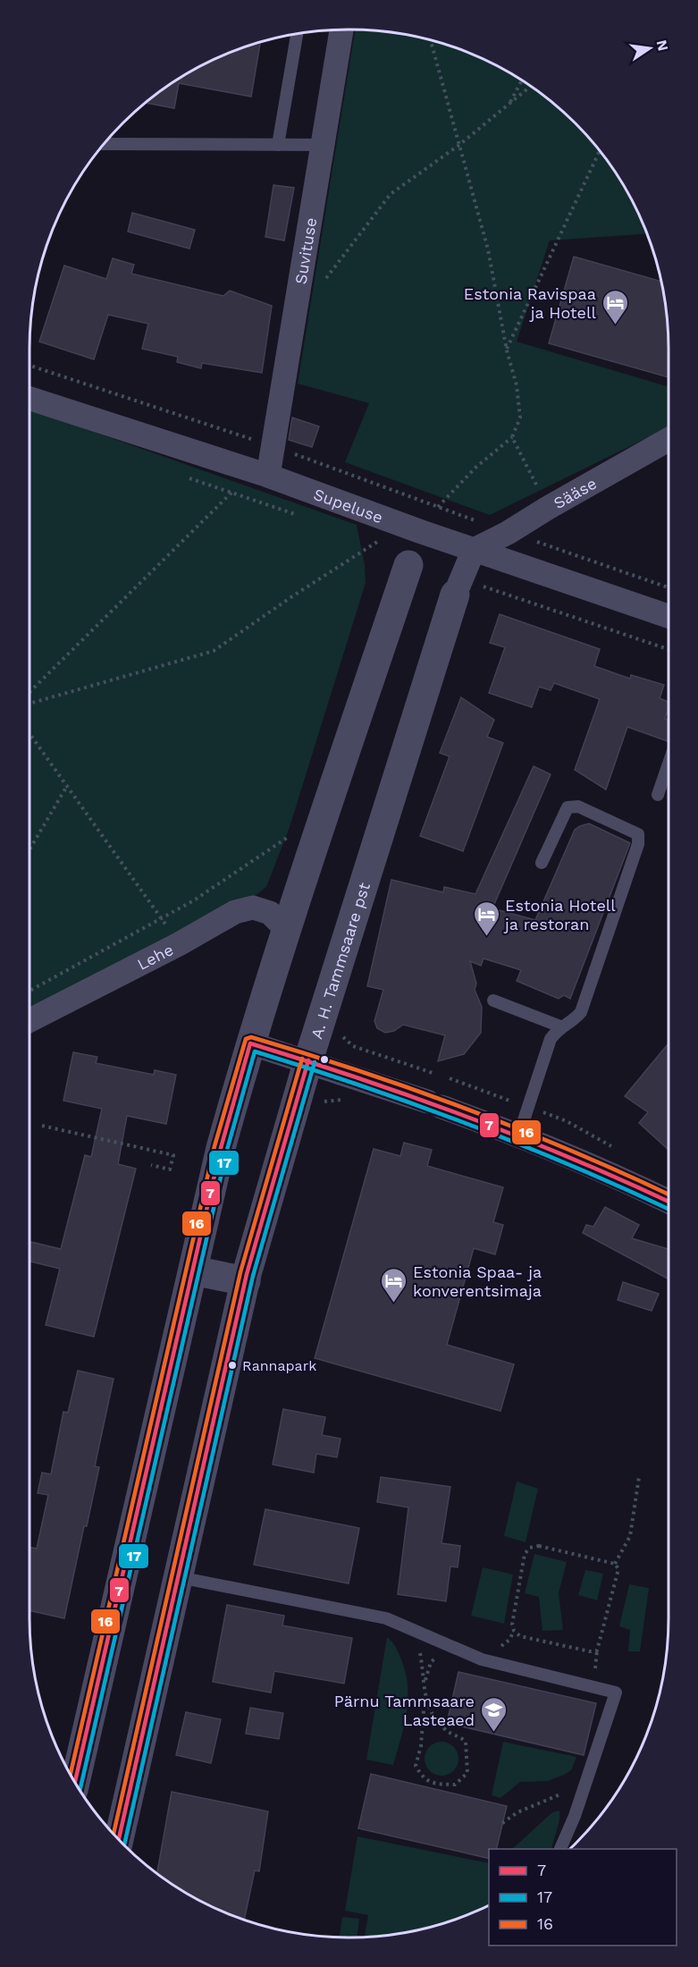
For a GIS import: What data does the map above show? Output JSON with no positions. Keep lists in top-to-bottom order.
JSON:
{
  "streets": {
    "street": [
      "Suvituse",
      "Sääse",
      "Supeluse",
      "Lehe",
      "A. H. Tammsaare pst"
    ]
  },
  "crossings": [
    ["Suvituse", "Supeluse"],
    ["Sääse", "Supeluse"],
    ["Sääse", "A. H. Tammsaare pst"],
    ["Supeluse", "A. H. Tammsaare pst"]
  ],
  "places": {
    "hotel": ["Estonia Ravispaa ja Hotell", "Estonia Hotell ja restoran", "Estonia Spaa- ja konverentsimaja"],
    "other": ["Rannapark"],
    "school or university": ["Pärnu Tammsaare Lasteaed"]
  },
  "lines": ["transit line 16", "transit line 7", "transit line 17"],
  "legend": ["7", "17", "16"],
  "north": "right"
}
